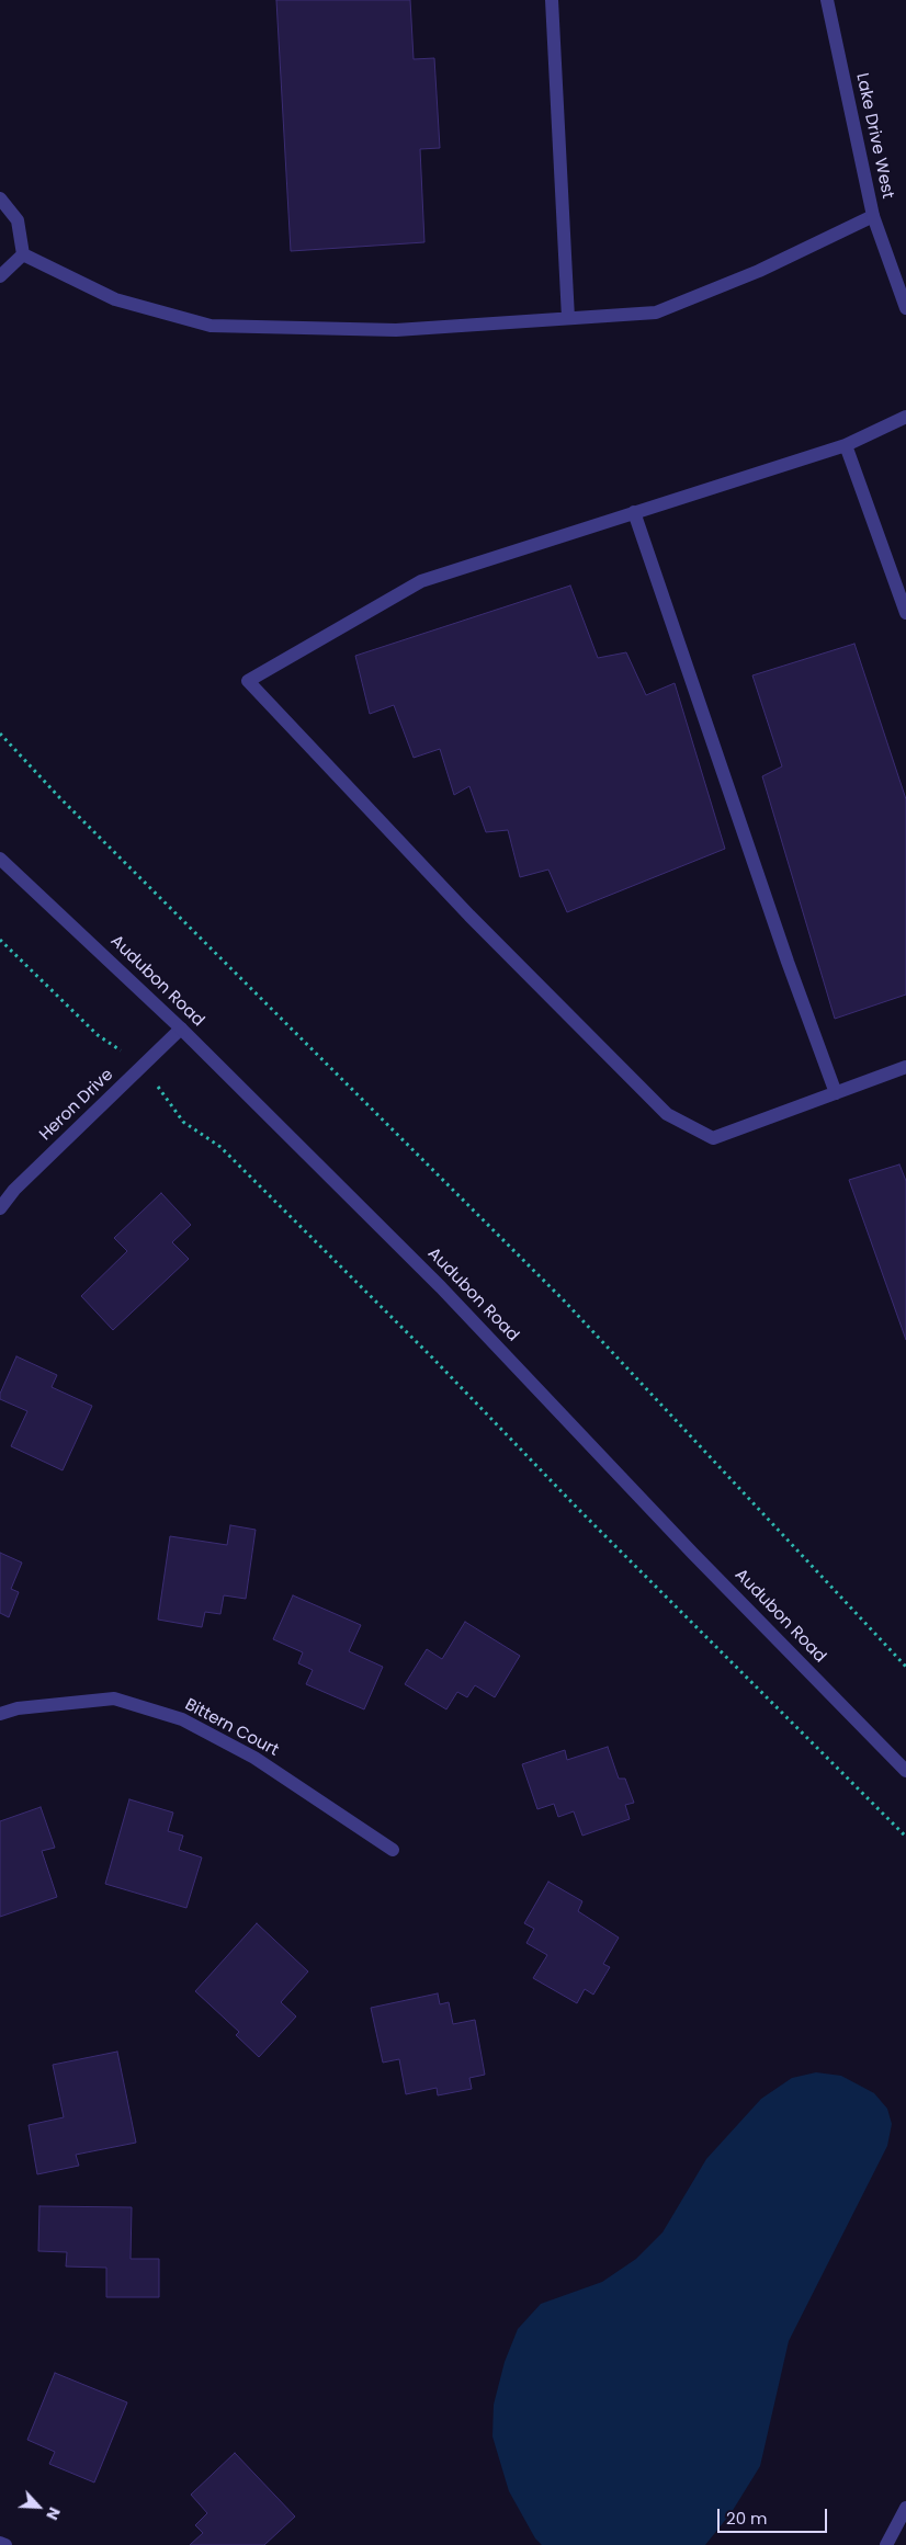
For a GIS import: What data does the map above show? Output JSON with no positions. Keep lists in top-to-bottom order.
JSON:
{
  "streets": {
    "street": [
      "Lake Drive West",
      "Audubon Road",
      "Heron Drive",
      "Bittern Court"
    ]
  },
  "crossings": [
    ["Audubon Road", "Heron Drive"]
  ],
  "scale_bar": "20 m",
  "north": "bottom right"
}
